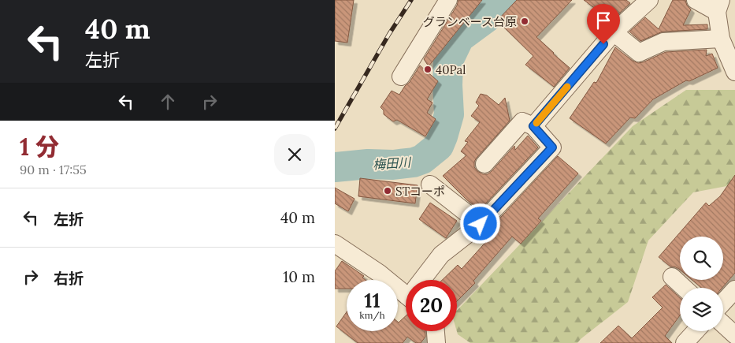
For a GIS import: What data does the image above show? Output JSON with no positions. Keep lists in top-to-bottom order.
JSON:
{
  "water": ["梅田川"],
  "places": ["グランベース台原", "40Pal", "STコーポ"],
  "page": {
    "turn": ["40 m", "左折"],
    "heading": ["1 分", "90 m · 17:55"],
    "list": [
      {
        "name": "左折",
        "value": "40 m"
      },
      {
        "name": "右折",
        "value": "10 m"
      }
    ],
    "speed": "11 km/h",
    "limit": "20"
  }
}
